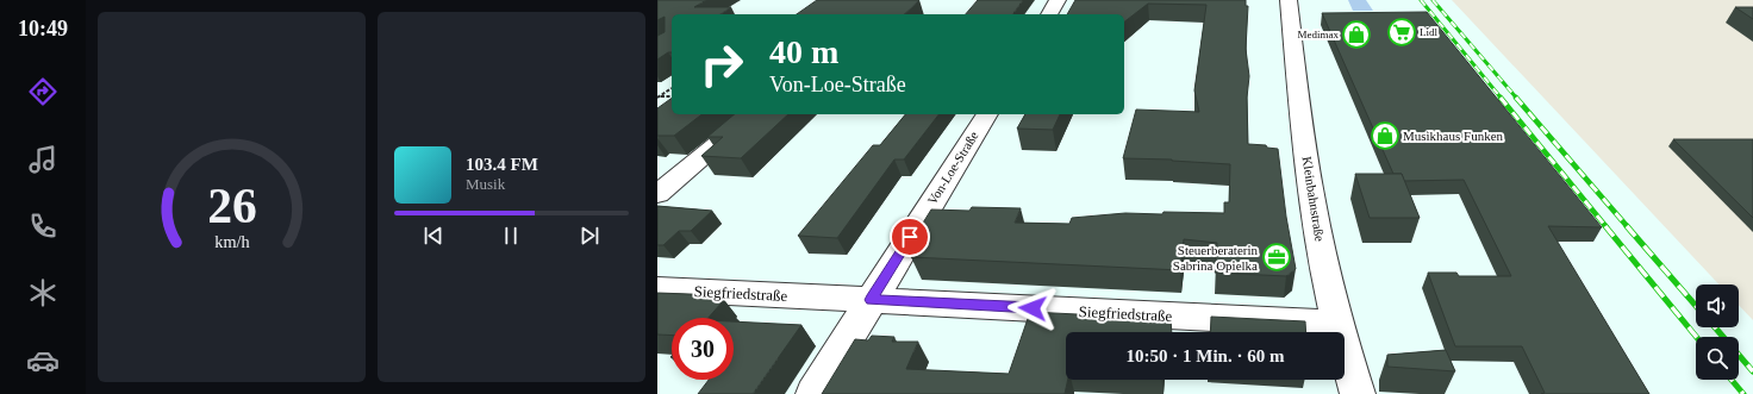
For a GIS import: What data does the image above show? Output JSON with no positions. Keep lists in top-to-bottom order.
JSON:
{
  "streets": {
    "street": ["Von-Loe-Straße", "Kleinbahnstraße", "Siegfriedstraße"]
  },
  "crossings": [
    ["Von-Loe-Straße", "Siegfriedstraße"],
    ["Kleinbahnstraße", "Siegfriedstraße"]
  ],
  "places": {
    "supermarket": ["Lidl"],
    "shop": ["Medimax", "Musikhaus Funken"],
    "office": ["Steuerberaterin Sabrina Opielka"]
  },
  "page": {
    "tabs": "10:49",
    "turn": ["40 m", "Von-Loe-Straße"],
    "song": ["103.4 FM", "Musik"],
    "limit": "30",
    "trip": "10:50 · 1 Min. · 60 m",
    "gauge": ["26", "km/h"]
  }
}
